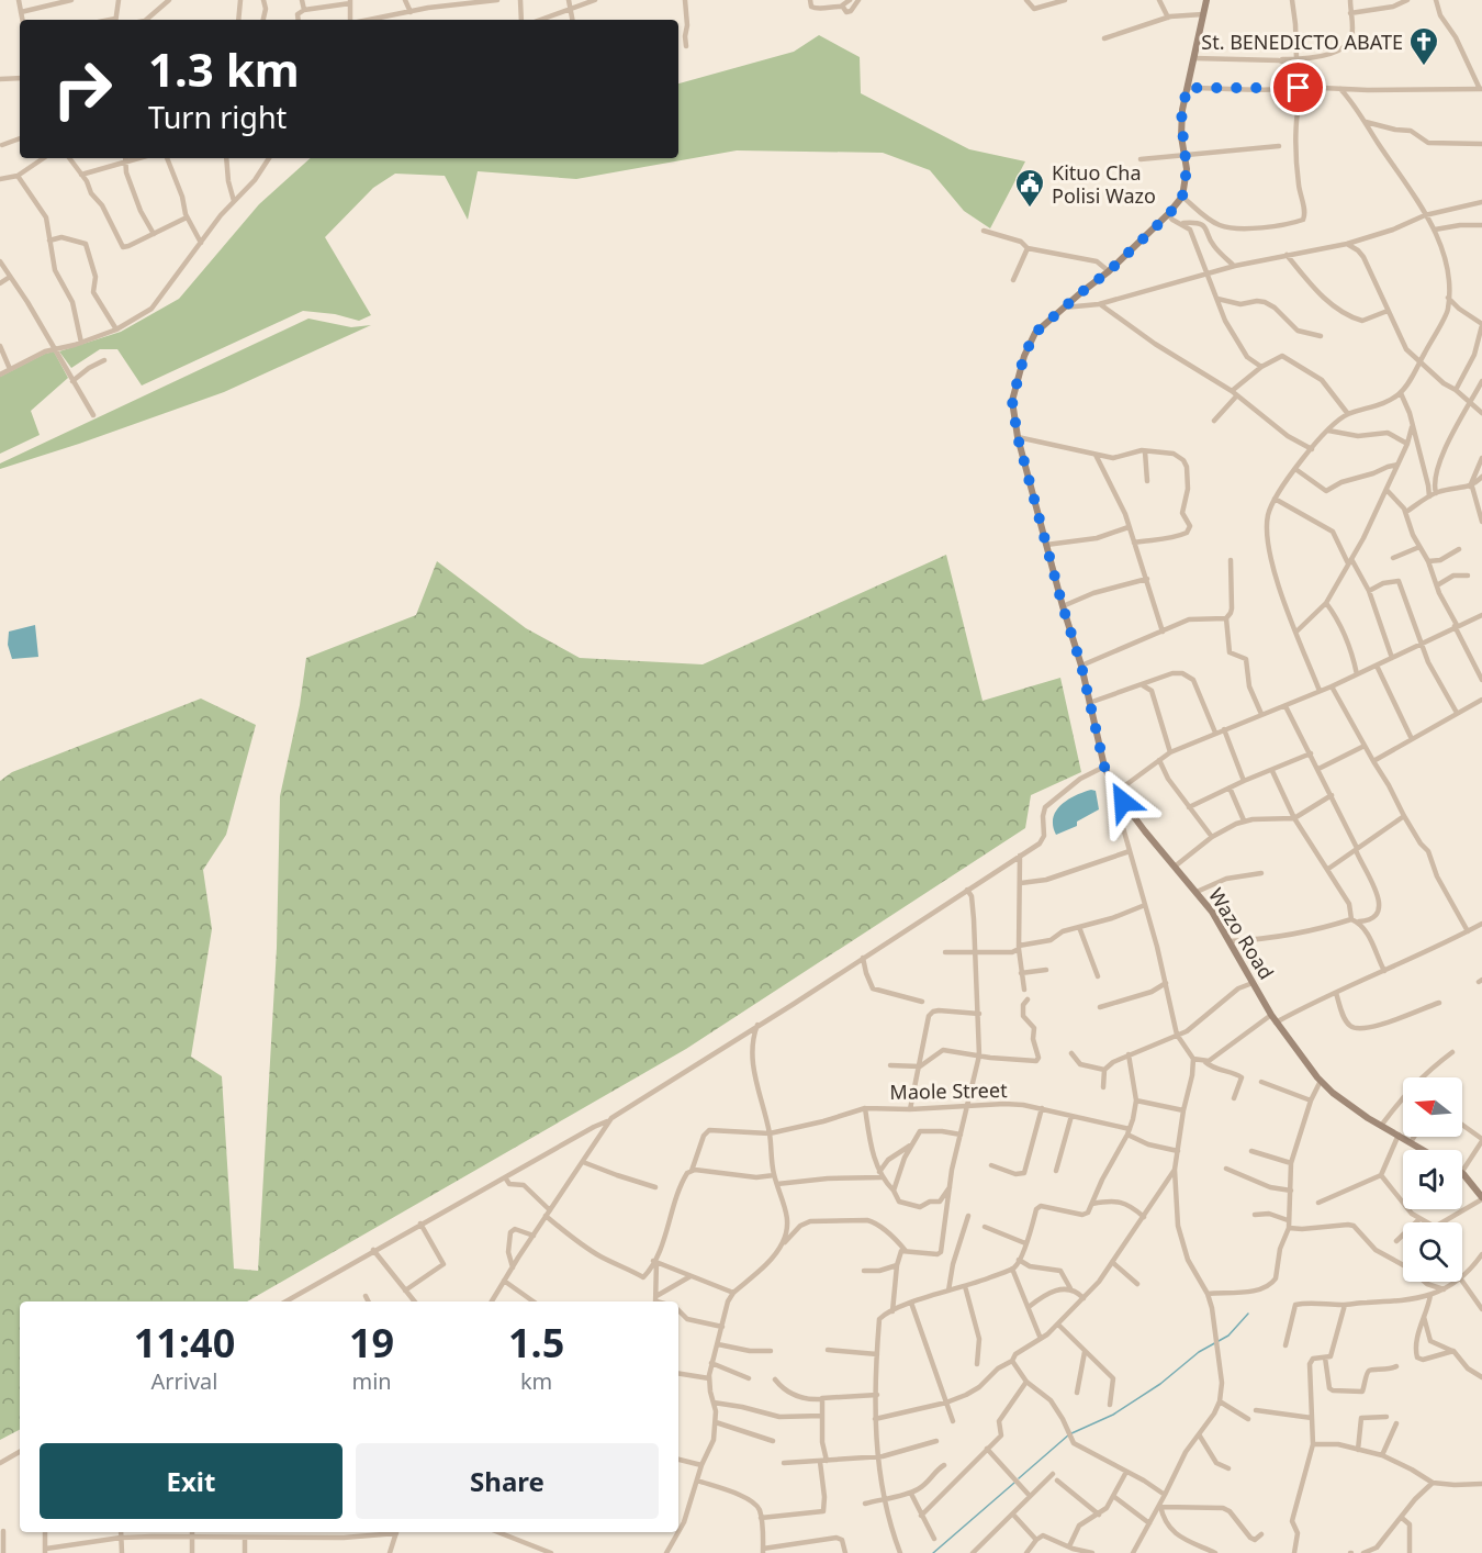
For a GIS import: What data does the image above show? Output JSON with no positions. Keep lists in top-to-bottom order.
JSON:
{
  "streets": {
    "main road": ["Wazo Road"],
    "street": ["Maole Street"]
  },
  "places": {
    "church": ["St. BENEDICTO ABATE"],
    "public building": ["Kituo Cha Polisi Wazo"]
  },
  "north": "left",
  "page": {
    "turn": ["1.3 km", "Turn right"],
    "eta": [
      "11:40",
      "Arrival",
      "19",
      "min",
      "1.5",
      "km"
    ],
    "buttons": ["Exit", "Share"]
  }
}
